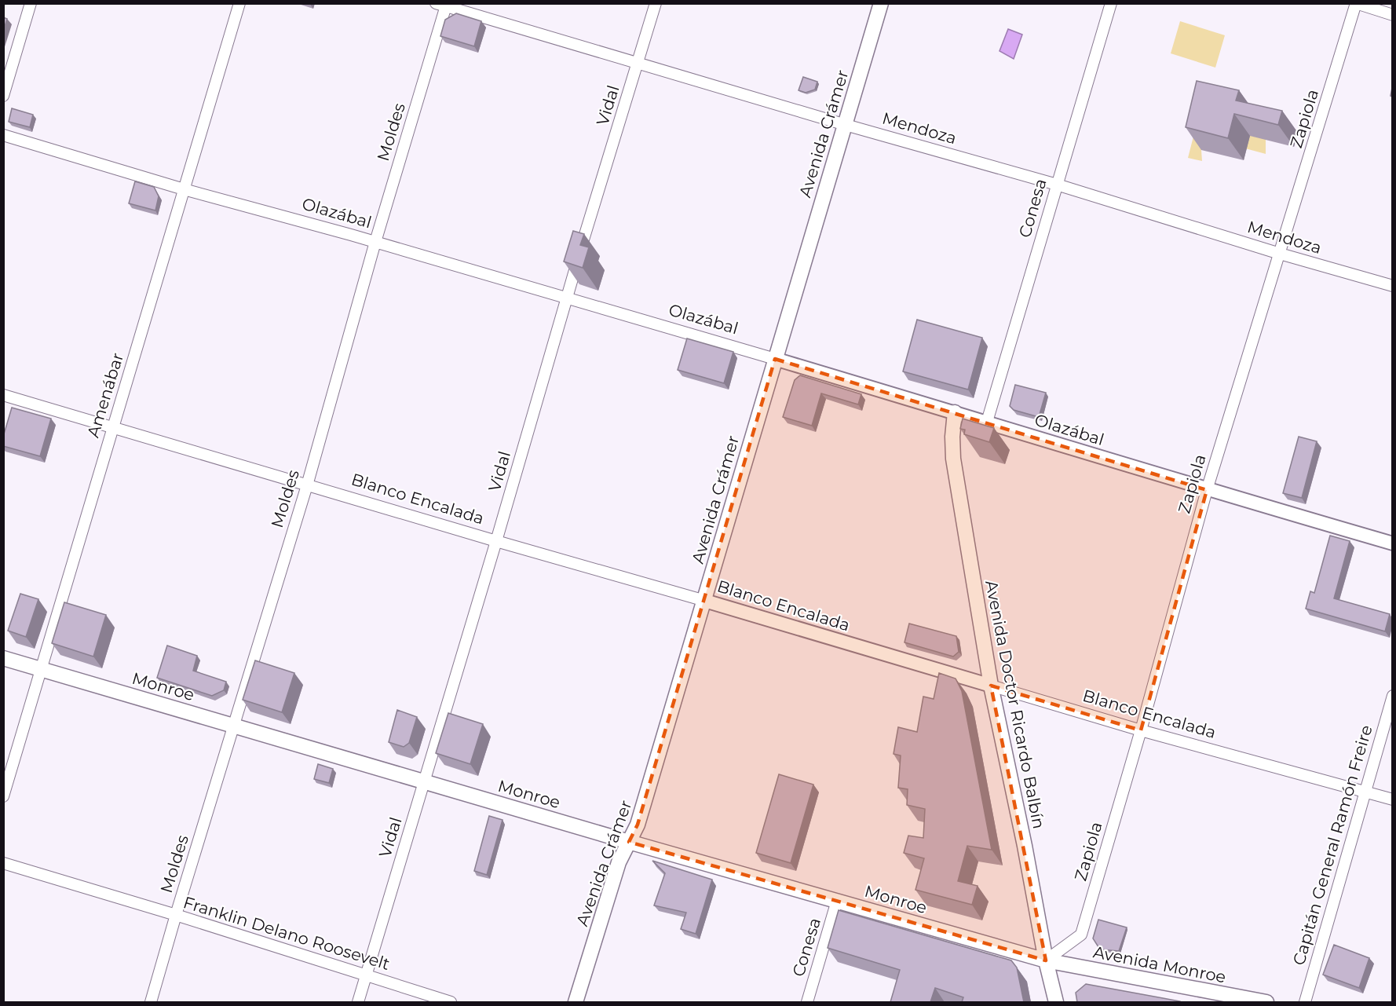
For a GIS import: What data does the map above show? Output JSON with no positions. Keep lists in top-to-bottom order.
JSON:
{
  "streets": {
    "main road": [
      "Avenida Crámer",
      "Monroe",
      "Avenida Doctor Ricardo Balbín",
      "Avenida Monroe"
    ],
    "street": [
      "Vidal",
      "Zapiola",
      "Mendoza",
      "Moldes",
      "Conesa",
      "Olazábal",
      "Amenábar",
      "Blanco Encalada",
      "Capitán General Ramón Freire",
      "Franklin Delano Roosevelt"
    ]
  },
  "crossings": [
    ["Vidal", "Mendoza"],
    ["Vidal", "Olazábal"],
    ["Vidal", "Blanco Encalada"],
    ["Vidal", "Monroe"],
    ["Vidal", "Franklin Delano Roosevelt"],
    ["Zapiola", "Mendoza"],
    ["Zapiola", "Olazábal"],
    ["Zapiola", "Blanco Encalada"],
    ["Zapiola", "Monroe"],
    ["Zapiola", "Avenida Doctor Ricardo Balbín"],
    ["Zapiola", "Avenida Monroe"],
    ["Mendoza", "Moldes"],
    ["Mendoza", "Avenida Crámer"],
    ["Mendoza", "Conesa"],
    ["Moldes", "Olazábal"],
    ["Moldes", "Blanco Encalada"],
    ["Moldes", "Monroe"],
    ["Moldes", "Franklin Delano Roosevelt"],
    ["Avenida Crámer", "Olazábal"],
    ["Avenida Crámer", "Blanco Encalada"],
    ["Avenida Crámer", "Monroe"],
    ["Conesa", "Olazábal"],
    ["Conesa", "Monroe"],
    ["Olazábal", "Amenábar"],
    ["Olazábal", "Avenida Doctor Ricardo Balbín"],
    ["Amenábar", "Blanco Encalada"],
    ["Amenábar", "Monroe"],
    ["Blanco Encalada", "Avenida Doctor Ricardo Balbín"],
    ["Blanco Encalada", "Capitán General Ramón Freire"],
    ["Monroe", "Avenida Doctor Ricardo Balbín"],
    ["Monroe", "Avenida Monroe"],
    ["Avenida Doctor Ricardo Balbín", "Avenida Monroe"]
  ]
}
